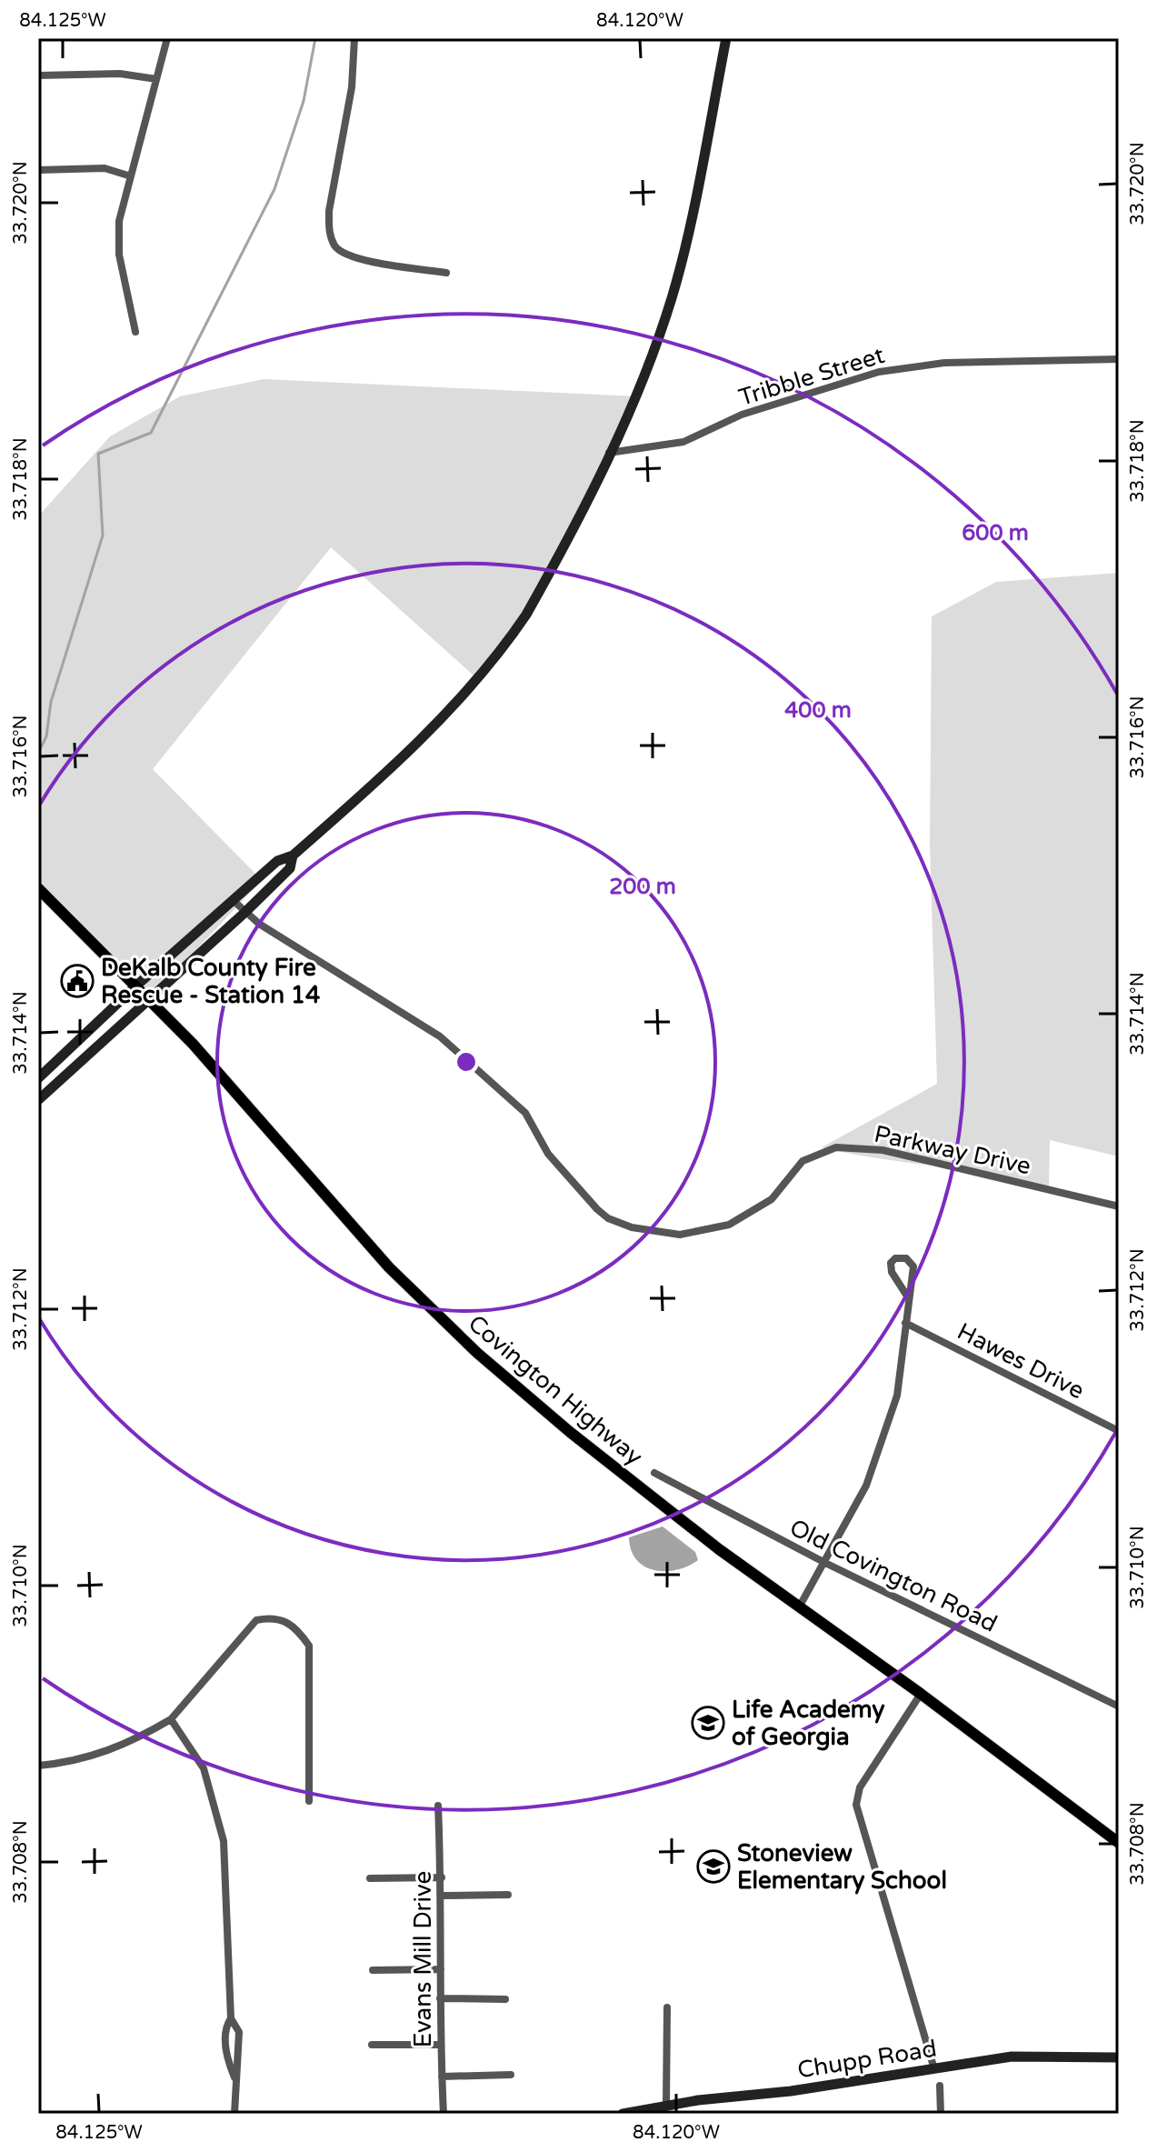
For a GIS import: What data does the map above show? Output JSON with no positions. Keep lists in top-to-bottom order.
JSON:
{
  "streets": {
    "main road": ["Covington Highway", "Chupp Road"],
    "street": [
      "Tribble Street",
      "Parkway Drive",
      "Hawes Drive",
      "Old Covington Road",
      "Evans Mill Drive"
    ]
  },
  "places": {
    "public building": ["DeKalb County Fire Rescue - Station 14"],
    "school or university": ["Life Academy of Georgia", "Stoneview Elementary School"]
  },
  "coordinates": [
    "84.125°W",
    "84.120°W",
    "33.720°N",
    "33.718°N",
    "33.716°N",
    "33.714°N",
    "33.712°N",
    "33.710°N",
    "33.708°N"
  ],
  "rings": ["600 m", "400 m", "200 m"]
}
